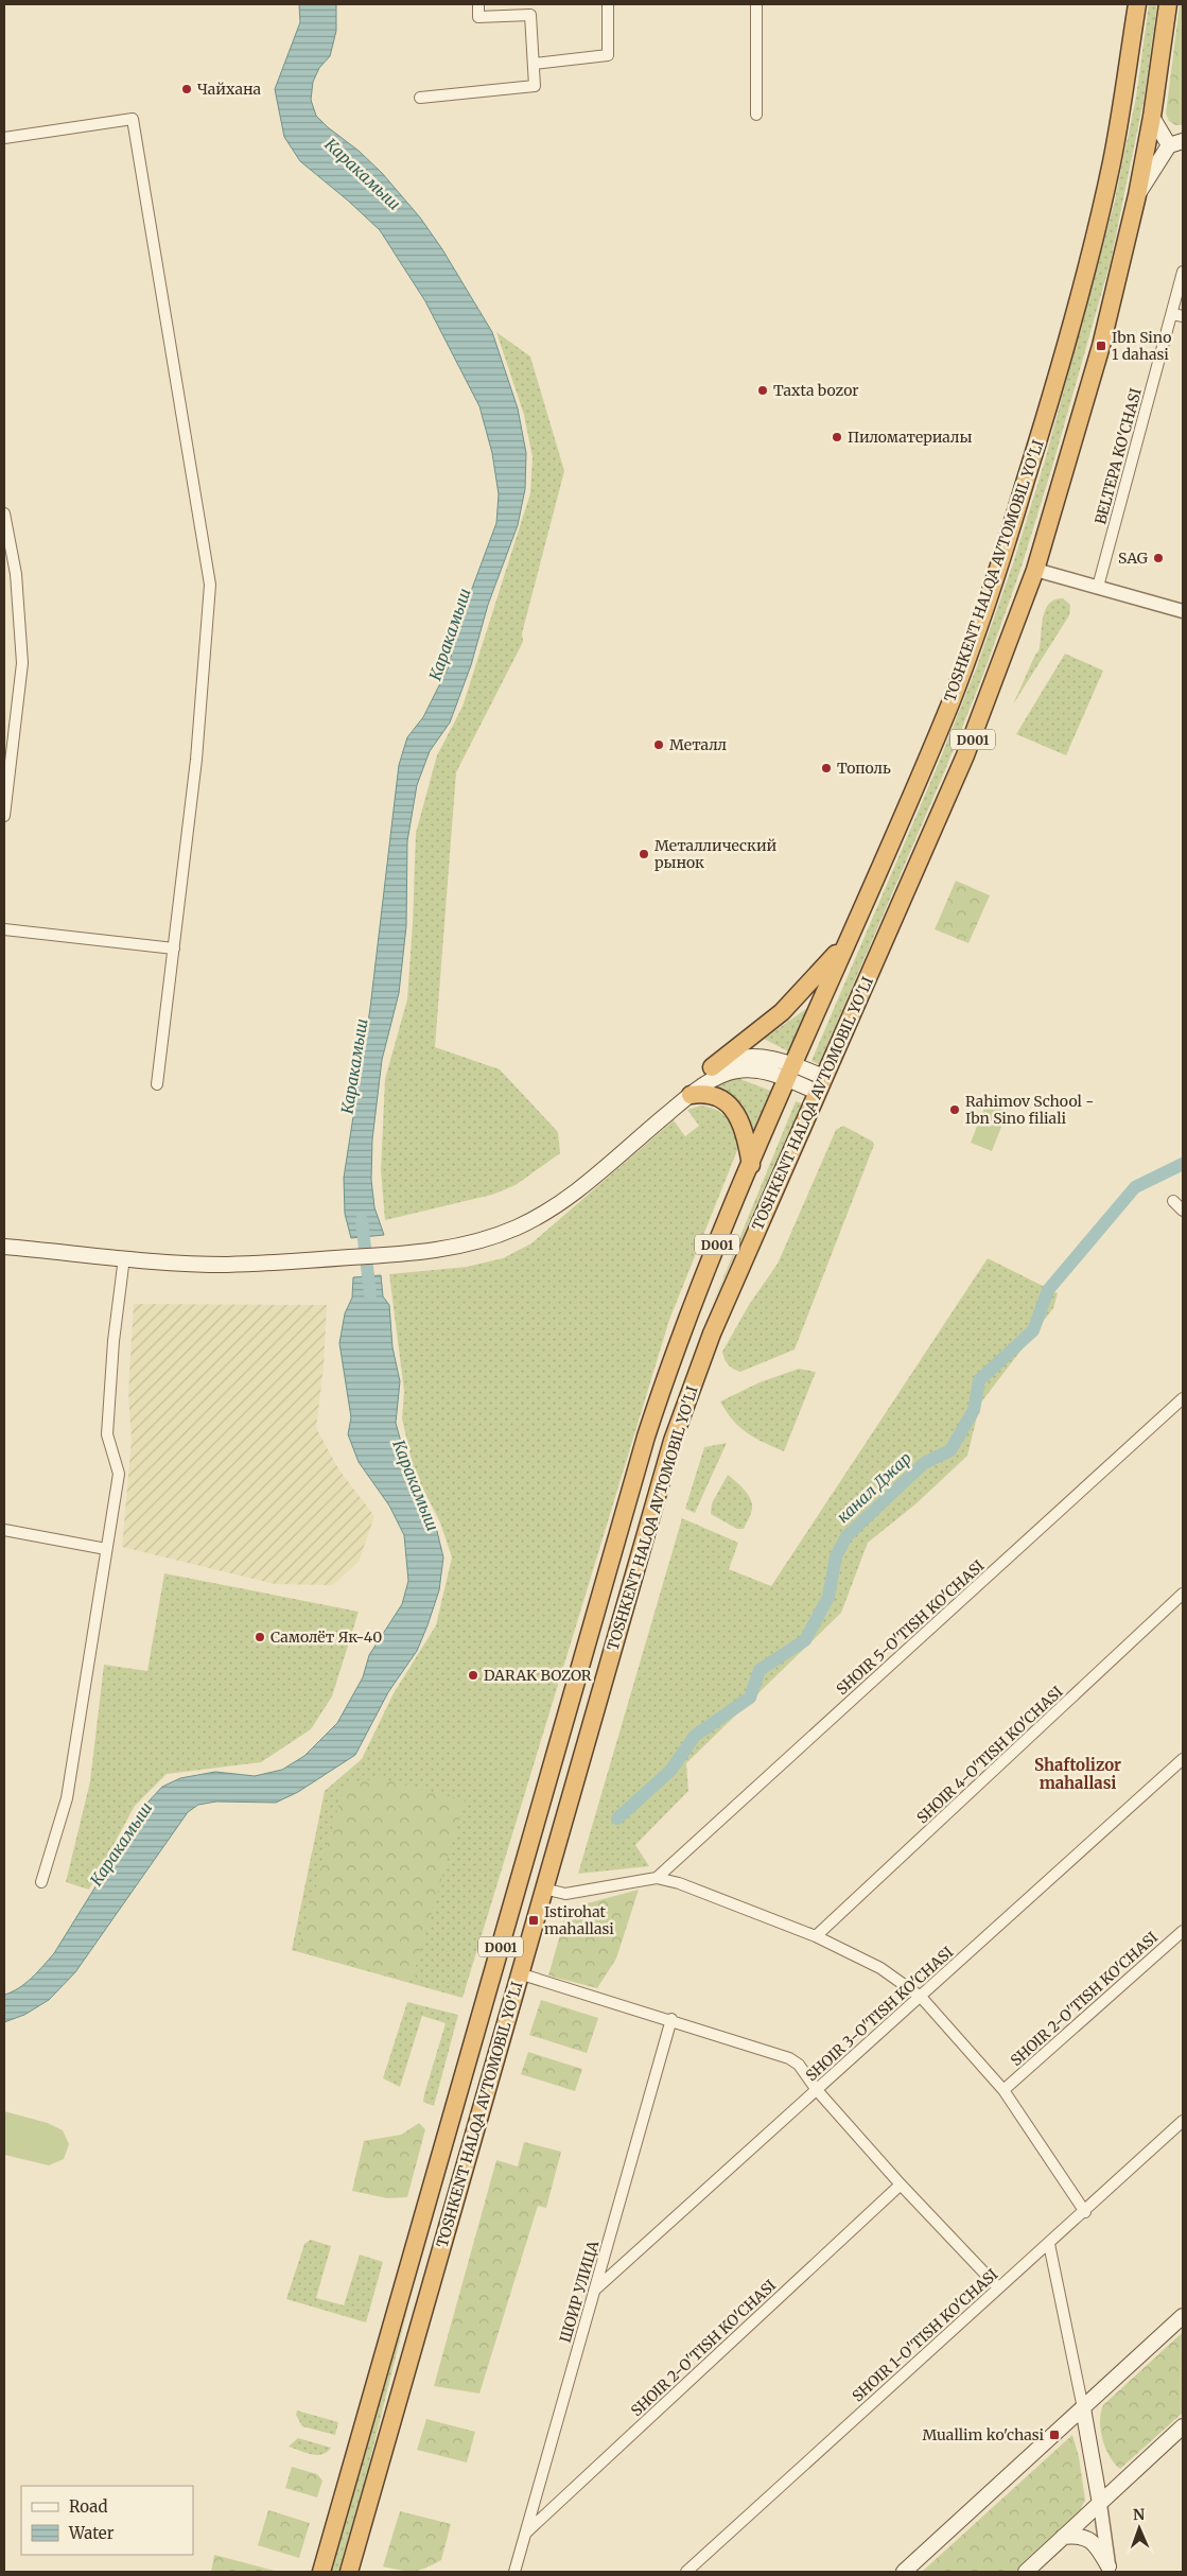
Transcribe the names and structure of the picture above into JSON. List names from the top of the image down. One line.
{"streets":{"highway":["TOSHKENT HALQA AVTOMOBIL YO'LI","D001"],"street":["BELTEPA KO'CHASI","SHOIR 5-O'TISH KO'CHASI","SHOIR 4-O'TISH KO'CHASI","SHOIR 2-O'TISH KO'CHASI","SHOIR 3-O'TISH KO'CHASI","ШОИР УЛИЦА","SHOIR 1-O'TISH KO'CHASI"]},"crossings":[["SHOIR 2-O'TISH KO'CHASI","ШОИР УЛИЦА"],["SHOIR 3-O'TISH KO'CHASI","ШОИР УЛИЦА"]],"districts":["Shaftolizor mahallasi"],"water":["Каракамыш","канал Джар"],"places":{"other":["Чайхана","Taxta bozor","Пиломатериалы","SAG","Металл","Тополь","Металлический рынок","Rahimov School - Ibn Sino filiali","Самолёт Як-40","DARAK BOZOR"],"transit":["Ibn Sino 1 dahasi","Istirohat mahallasi","Muallim ko'chasi"]},"legend":["Road","Water"],"north":"top"}
